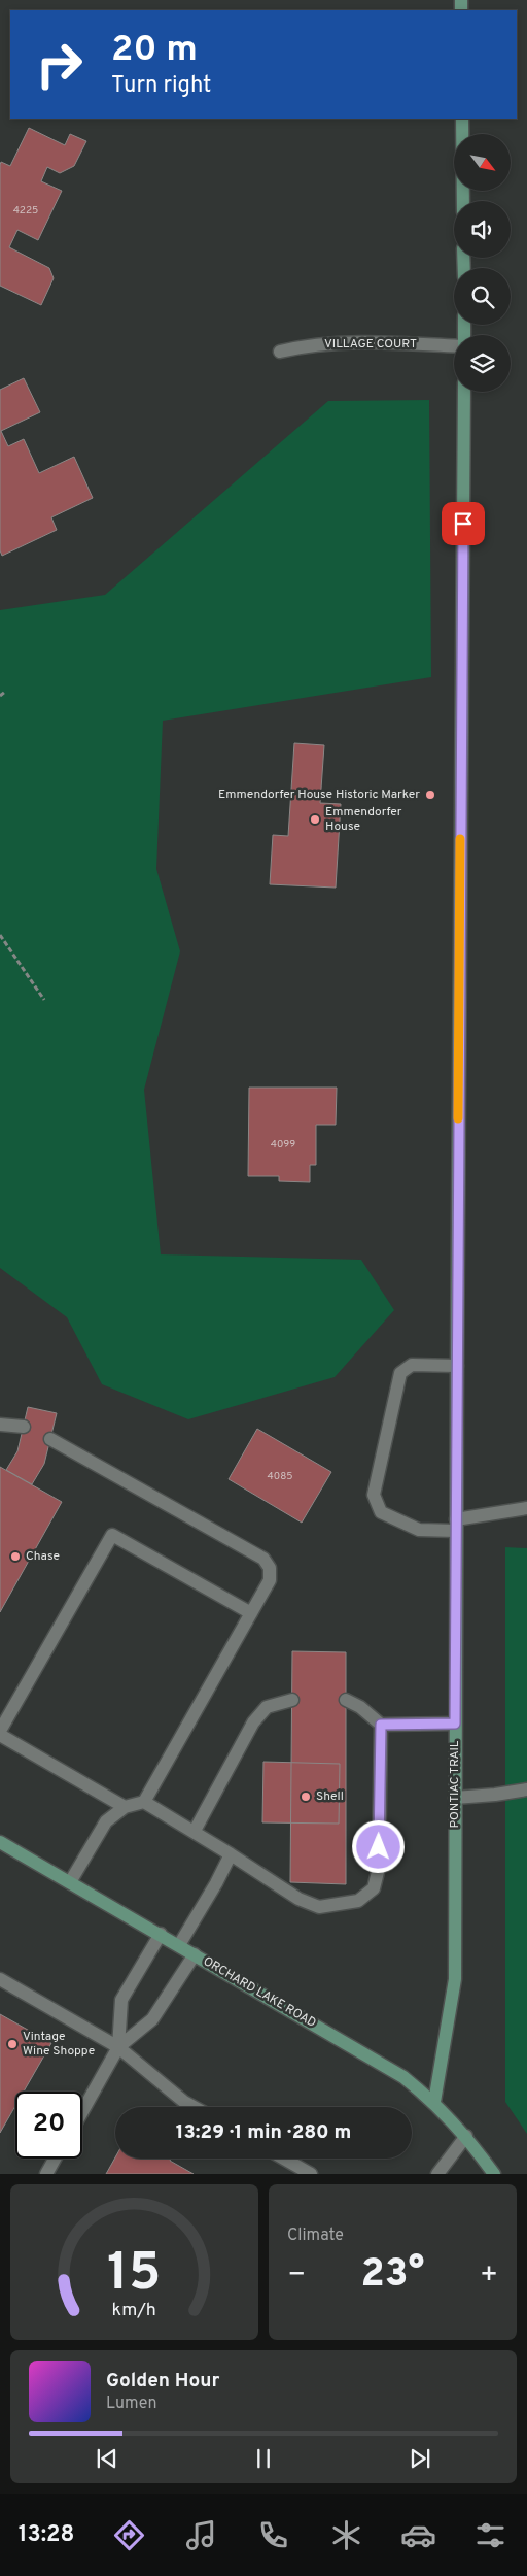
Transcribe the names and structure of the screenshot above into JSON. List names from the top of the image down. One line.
{"streets":{"main road":["PONTIAC TRAIL","ORCHARD LAKE ROAD"],"street":["VILLAGE COURT"]},"crossings":[["PONTIAC TRAIL","ORCHARD LAKE ROAD"]],"places":["Emmendorfer House Historic Marker","Emmendorfer House","Chase","Shell","Vintage Wine Shoppe"],"house_numbers":["4225","4099","4085"],"north":"bottom right","page":{"turn":["20 m","Turn right"],"limit":"20","trip":"13:29 · 1 min · 280 m","tile":"Climate","heat":["−","23°","+"],"song":["Golden Hour","Lumen"],"tabs":"13:28","gauge":["15","km/h"]}}
